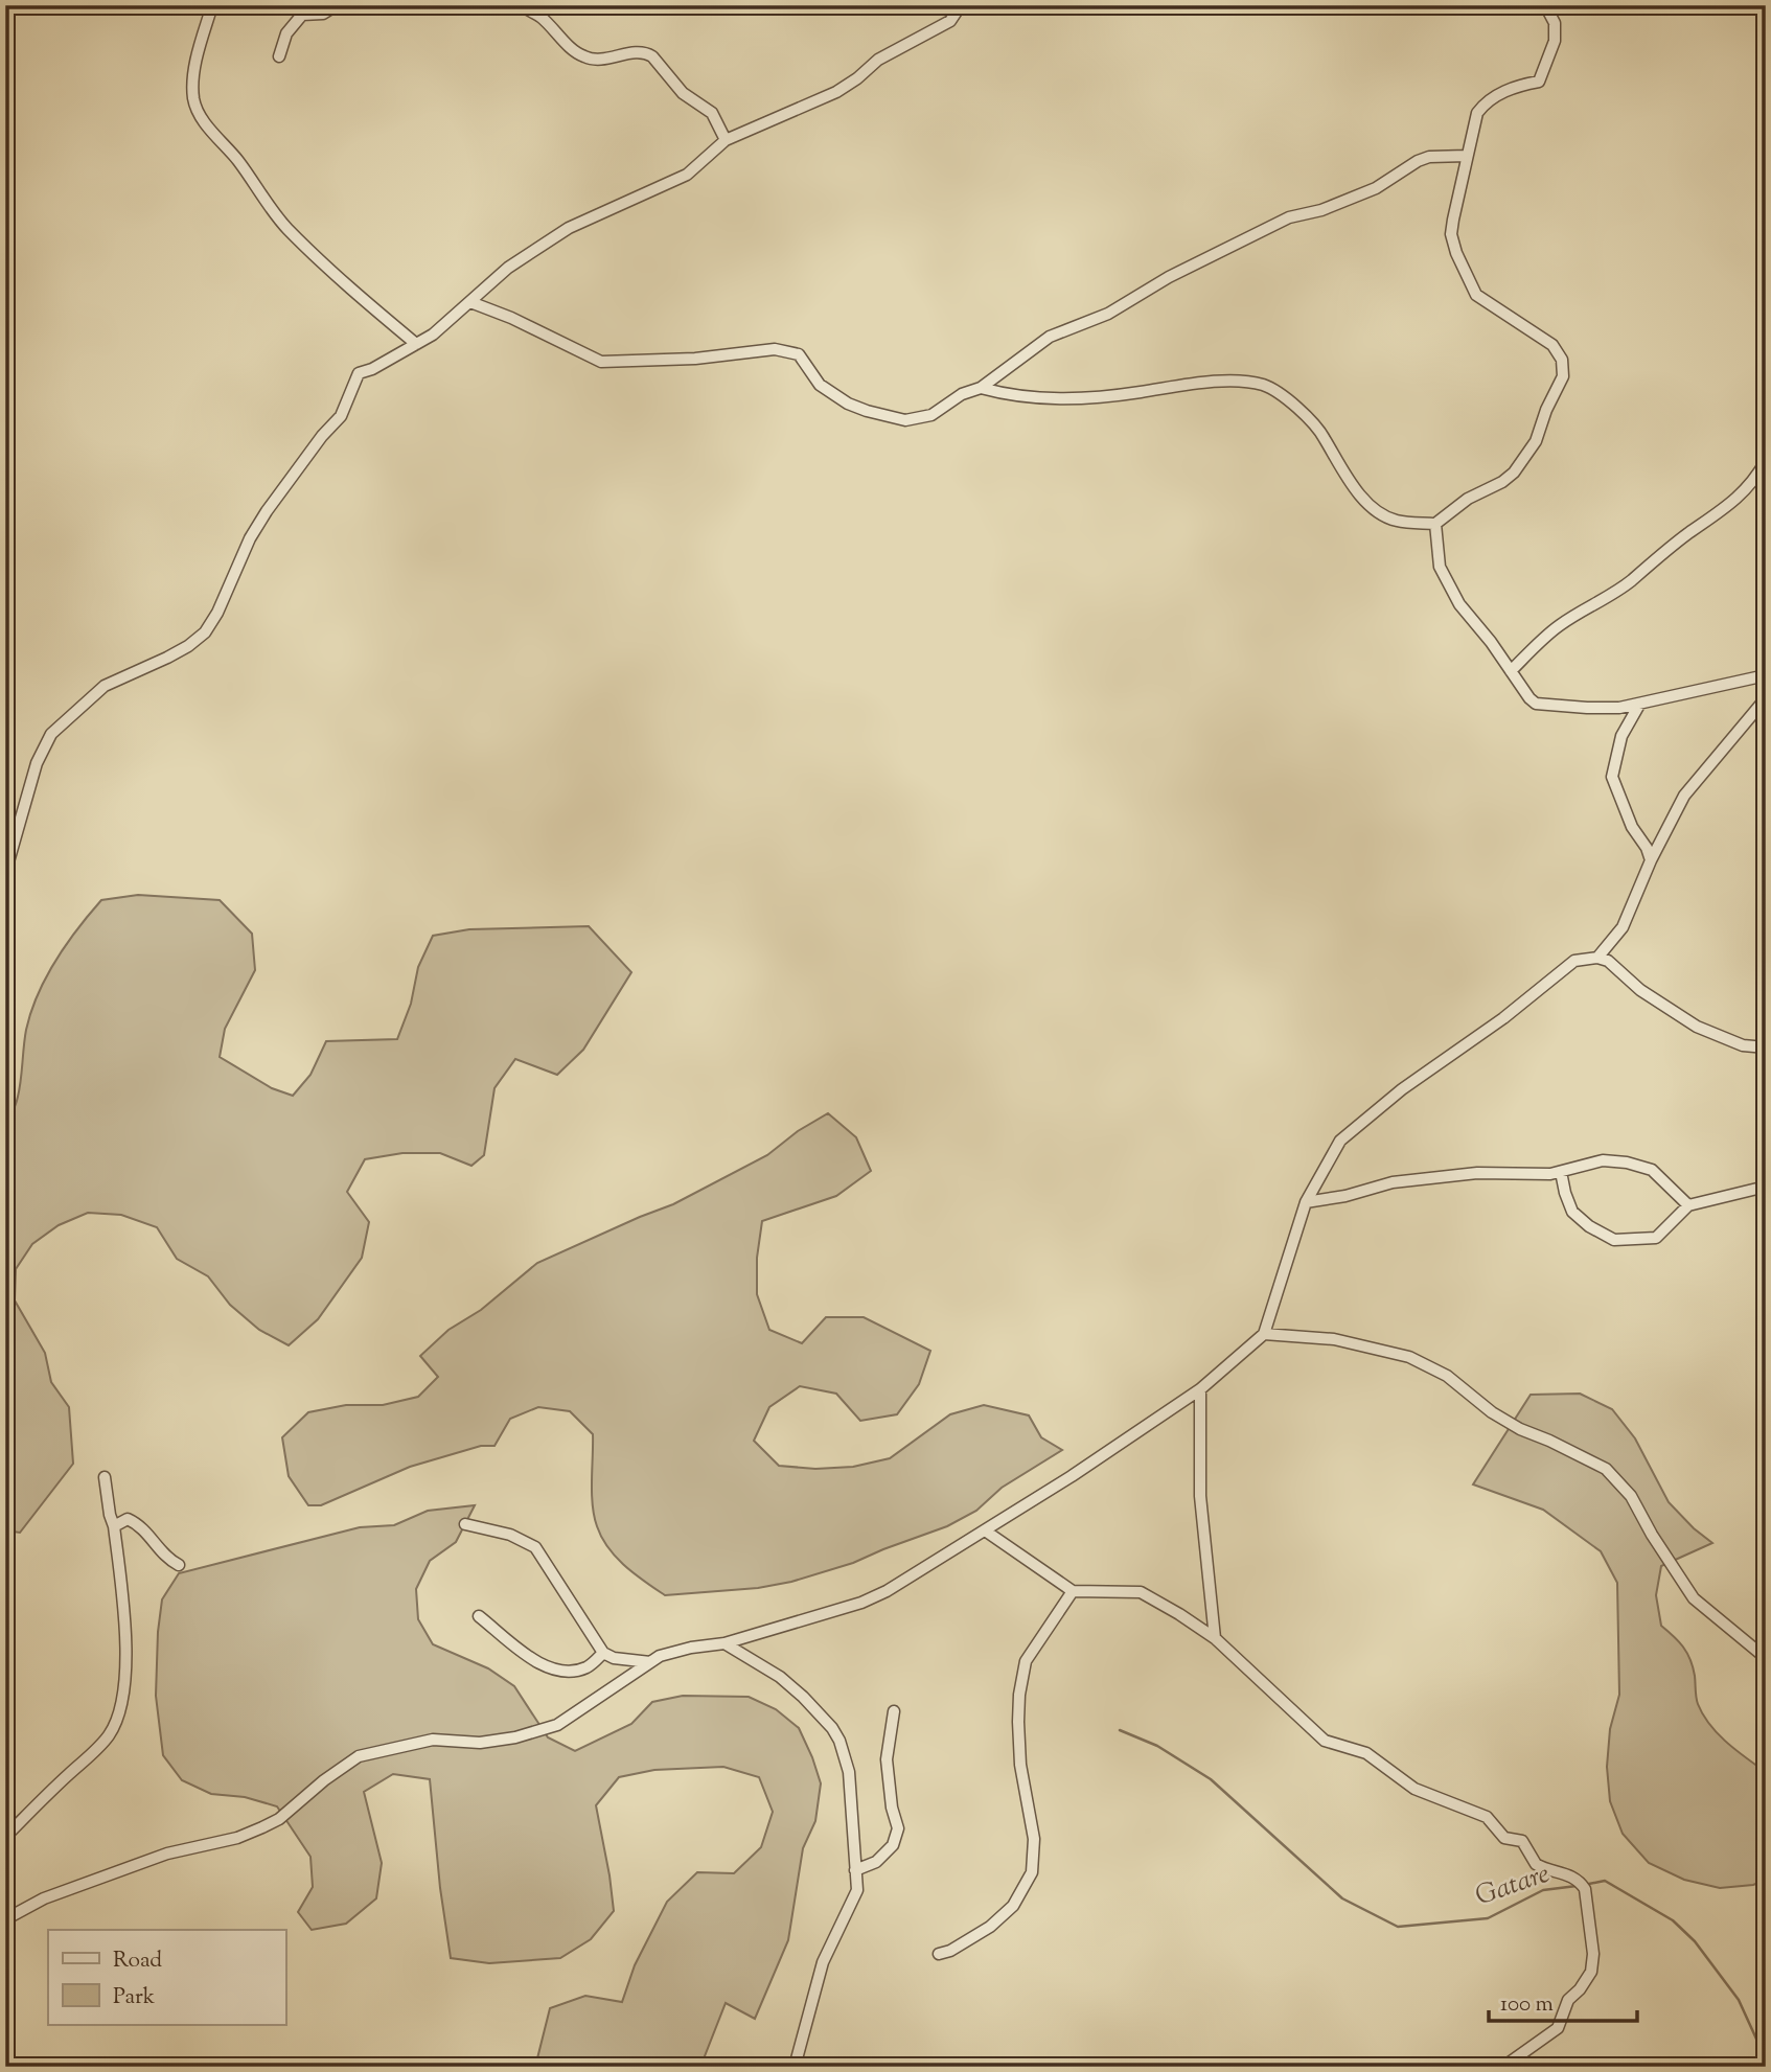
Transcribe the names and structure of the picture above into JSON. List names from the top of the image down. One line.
{"water":["Gatare"],"legend":["Road","Park"],"scale_bar":"100 m"}
